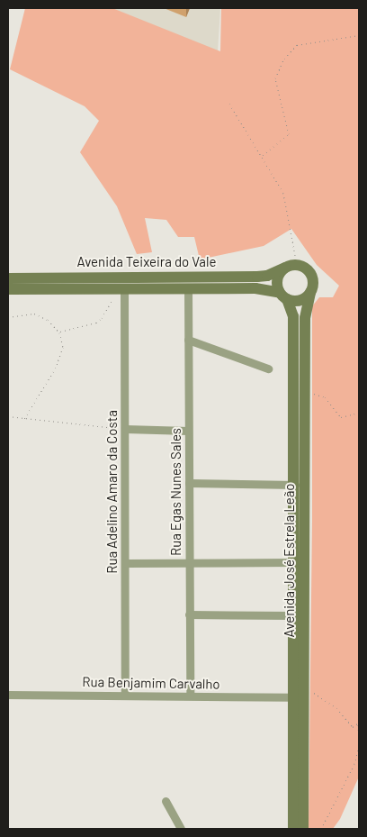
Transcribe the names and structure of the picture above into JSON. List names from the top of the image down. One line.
{"streets":{"street":["Avenida Teixeira do Vale","Rua Adelino Amaro da Costa","Rua Egas Nunes Sales","Avenida José Estrela Leão","Rua Benjamim Carvalho"]},"crossings":[["Avenida Teixeira do Vale","Rua Adelino Amaro da Costa"],["Avenida Teixeira do Vale","Rua Egas Nunes Sales"],["Avenida Teixeira do Vale","Avenida José Estrela Leão"],["Rua Adelino Amaro da Costa","Rua Benjamim Carvalho"],["Rua Egas Nunes Sales","Rua Benjamim Carvalho"],["Avenida José Estrela Leão","Rua Benjamim Carvalho"]]}
